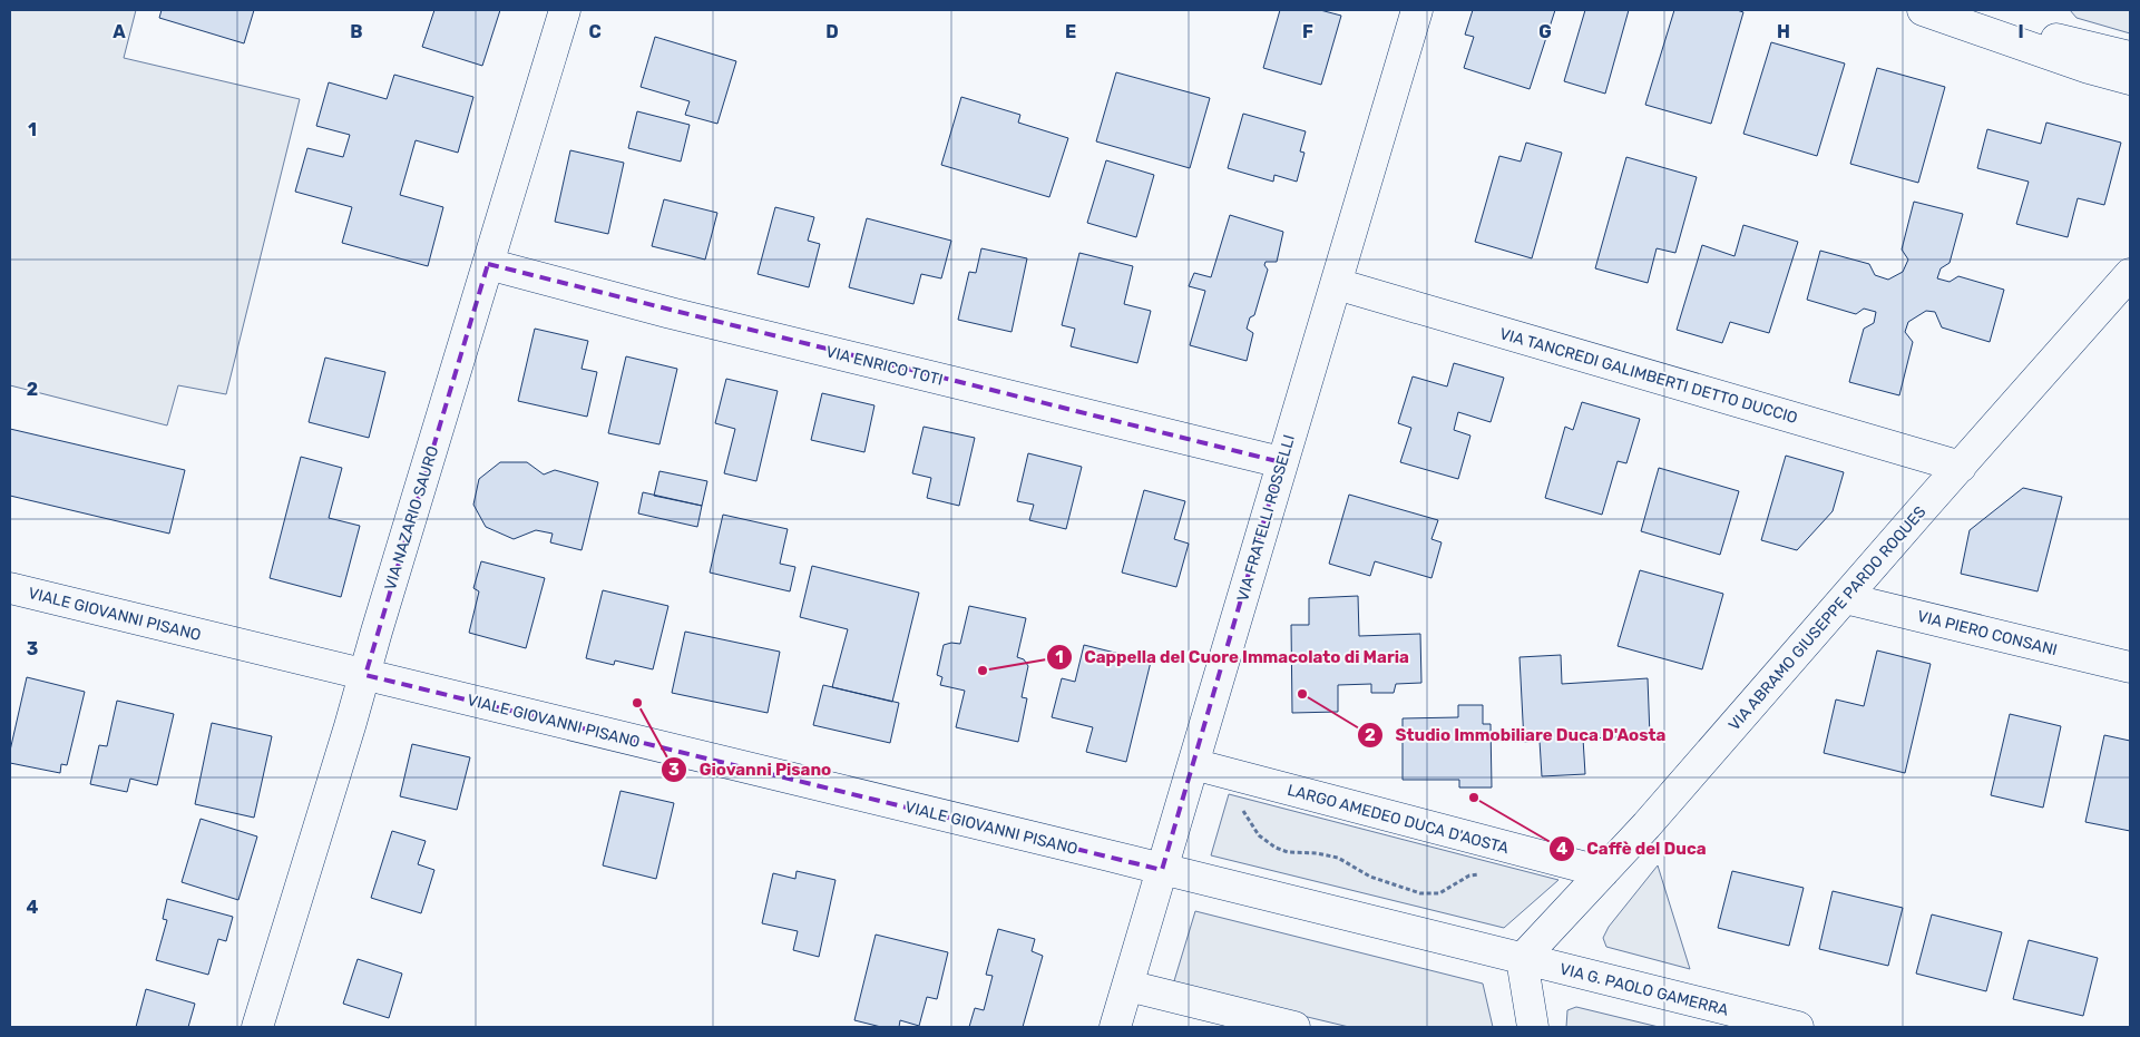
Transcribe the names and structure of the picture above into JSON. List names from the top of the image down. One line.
{"streets":{"street":["VIA ENRICO TOTI","VIA TANCREDI GALIMBERTI DETTO DUCCIO","VIA NAZARIO SAURO","VIA FRATELLI ROSSELLI","VIALE GIOVANNI PISANO","VIA ABRAMO GIUSEPPE PARDO ROQUES","VIA PIERO CONSANI","LARGO AMEDEO DUCA D'AOSTA","VIA G. PAOLO GAMERRA"]},"crossings":[["VIA ENRICO TOTI","VIA NAZARIO SAURO"],["VIA ENRICO TOTI","VIA FRATELLI ROSSELLI"],["VIA TANCREDI GALIMBERTI DETTO DUCCIO","VIA FRATELLI ROSSELLI"],["VIA TANCREDI GALIMBERTI DETTO DUCCIO","VIA ABRAMO GIUSEPPE PARDO ROQUES"],["VIA NAZARIO SAURO","VIALE GIOVANNI PISANO"],["VIA FRATELLI ROSSELLI","VIALE GIOVANNI PISANO"],["VIA FRATELLI ROSSELLI","LARGO AMEDEO DUCA D'AOSTA"],["VIA ABRAMO GIUSEPPE PARDO ROQUES","VIA PIERO CONSANI"],["VIA ABRAMO GIUSEPPE PARDO ROQUES","LARGO AMEDEO DUCA D'AOSTA"],["VIA ABRAMO GIUSEPPE PARDO ROQUES","VIA G. PAOLO GAMERRA"]],"places":["Cappella del Cuore Immacolato di Maria","Studio Immobiliare Duca D'Aosta","Giovanni Pisano","Caffè del Duca"],"grid":{"columns":["A","B","C","D","E","F","G","H","I"],"rows":["1","2","3","4"]}}
